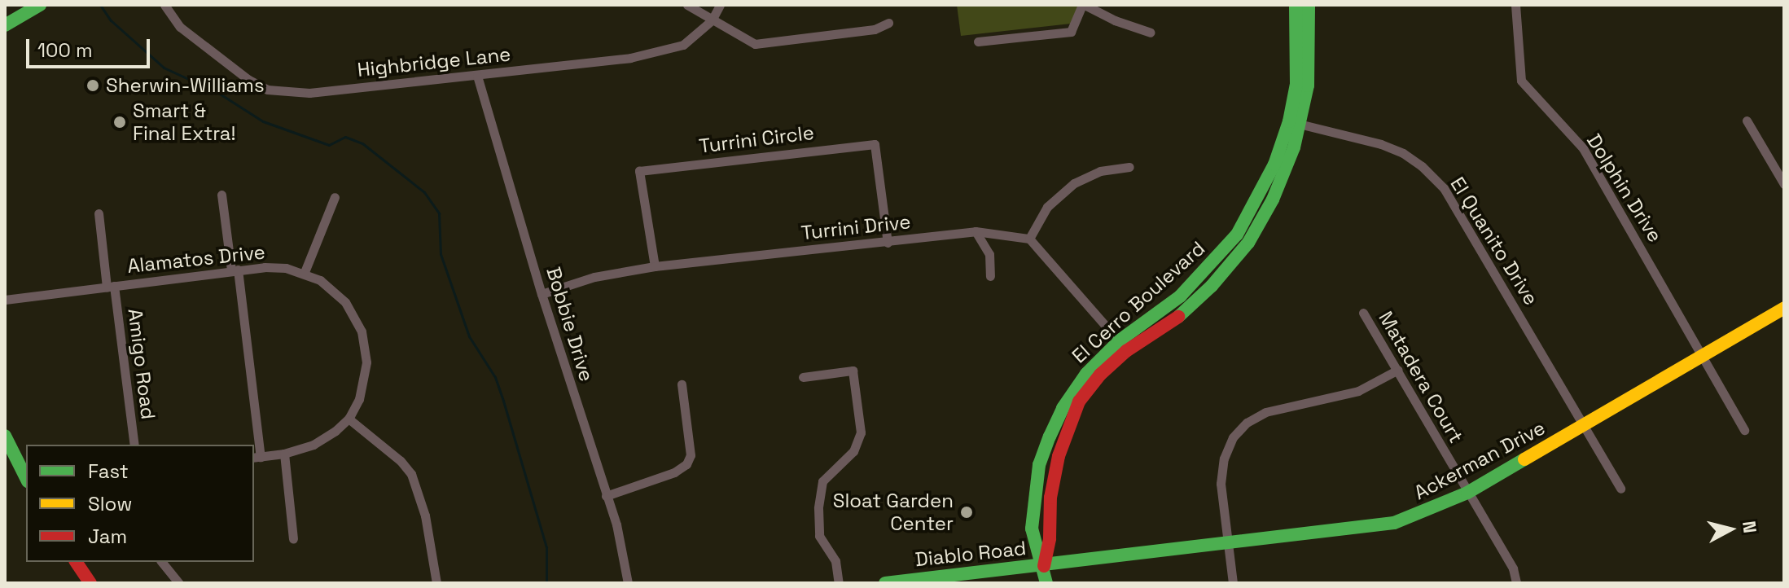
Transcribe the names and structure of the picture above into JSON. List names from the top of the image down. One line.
{"streets":{"main road":["El Cerro Boulevard","Ackerman Drive","Diablo Road"],"street":["Highbridge Lane","Turrini Circle","Dolphin Drive","Turrini Drive","El Quanito Drive","Alamatos Drive","Bobbie Drive","Amigo Road","Matadera Court"]},"crossings":[["Highbridge Lane","Bobbie Drive"],["Turrini Circle","Turrini Drive"],["Dolphin Drive","Ackerman Drive"],["Turrini Drive","Bobbie Drive"],["El Quanito Drive","El Cerro Boulevard"],["El Quanito Drive","Ackerman Drive"],["Alamatos Drive","Amigo Road"],["El Cerro Boulevard","Ackerman Drive"],["El Cerro Boulevard","Diablo Road"],["Matadera Court","Ackerman Drive"],["Ackerman Drive","Diablo Road"]],"places":["Sherwin-Williams","Smart & Final Extra!","Sloat Garden Center"],"legend":["Fast","Slow","Jam"],"scale_bar":"100 m","north":"right"}
